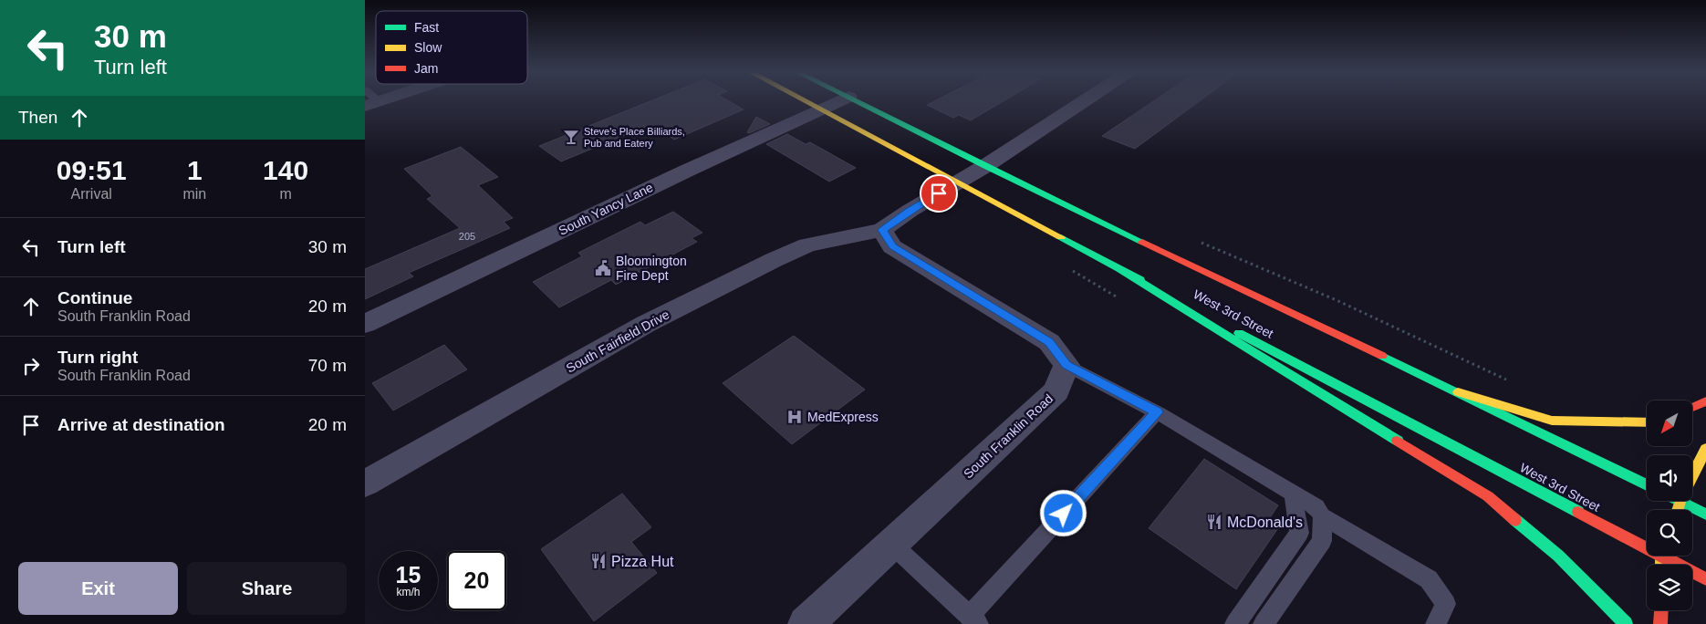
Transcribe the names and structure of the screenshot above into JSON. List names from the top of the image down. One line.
{"streets":{"main road":["West 3rd Street"],"street":["South Yancy Lane","South Fairfield Drive","South Franklin Road"]},"crossings":[["South Yancy Lane","West 3rd Street"]],"places":{"bar":["Steve's Place Billiards, Pub and Eatery"],"public building":["Bloomington Fire Dept"],"hospital":["MedExpress"],"restaurant":["McDonald's","Pizza Hut"]},"house_numbers":["205"],"legend":["Fast","Slow","Jam"],"north":"bottom left","page":{"turn":["30 m","Turn left"],"then":"Then","eta":["09:51","Arrival","1","min","140","m"],"list":[{"name":"Turn left","value":"30 m"},{"name":"Continue","note":"South Franklin Road","value":"20 m"},{"name":"Turn right","note":"South Franklin Road","value":"70 m"},{"name":"Arrive at destination","value":"20 m"}],"speed":"15 km/h","limit":"20","buttons":["Exit","Share"]}}
